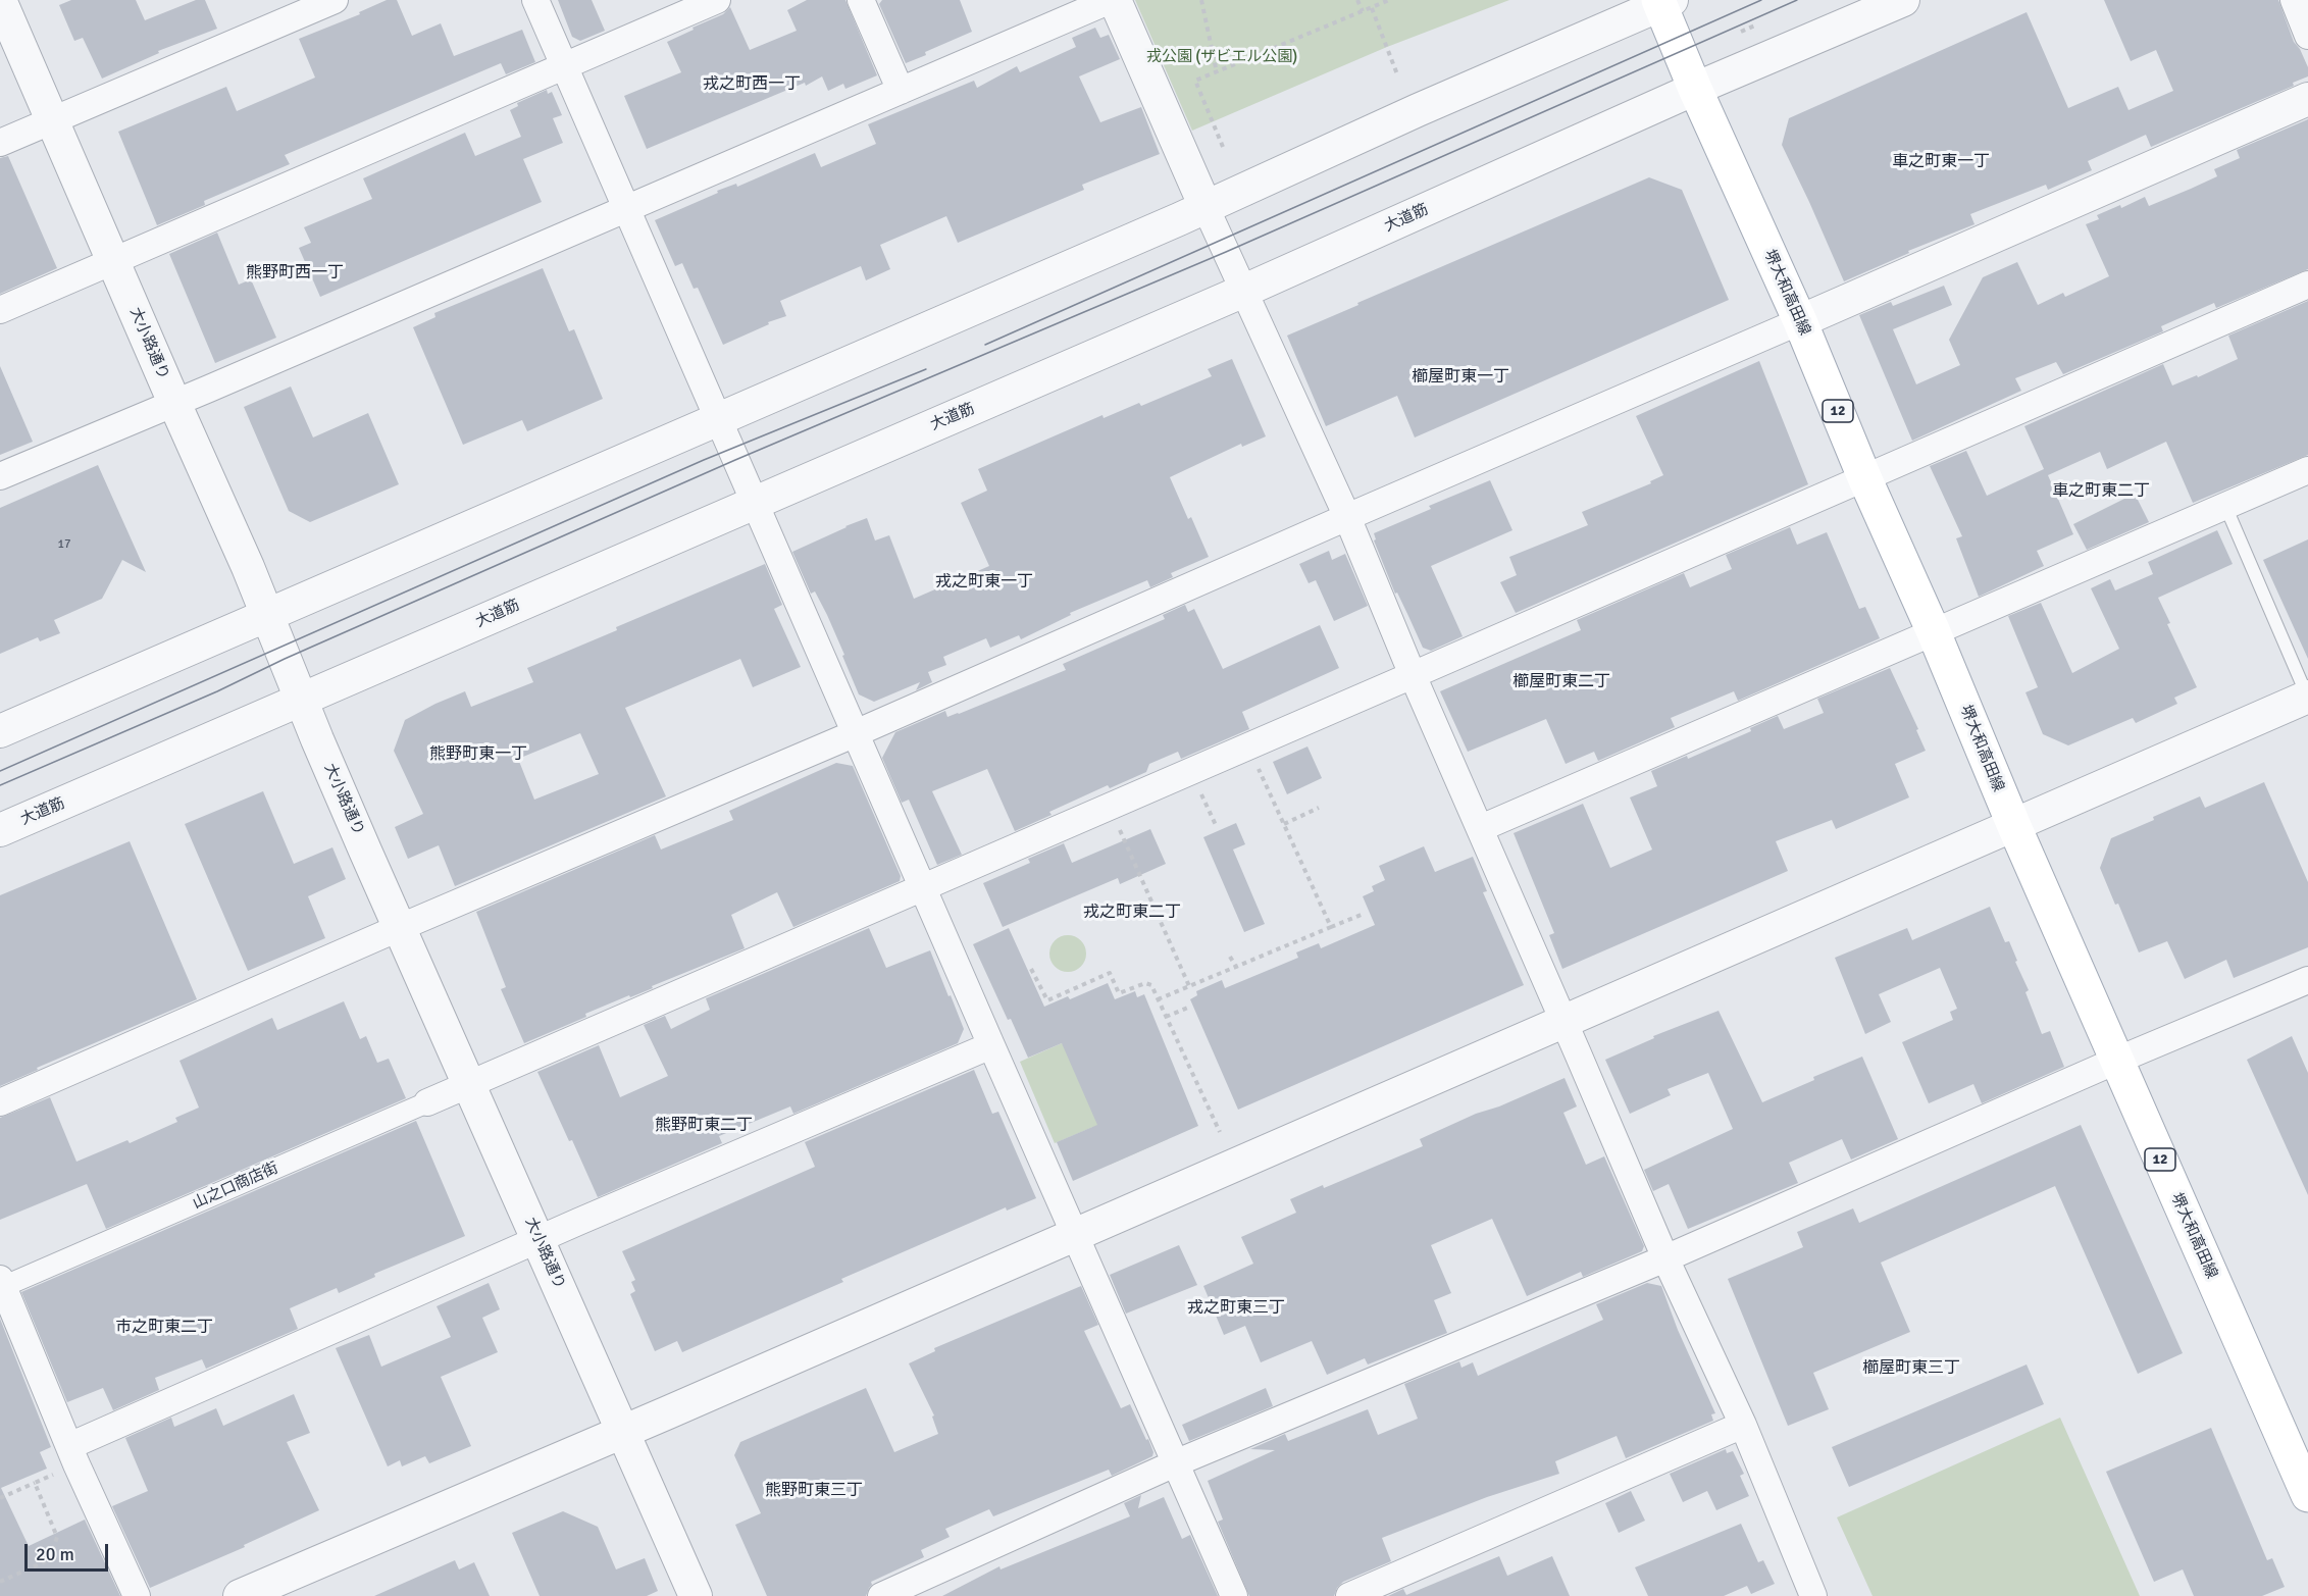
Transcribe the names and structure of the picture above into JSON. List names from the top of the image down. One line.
{"streets":{"main road":["堺大和高田線","12"],"street":["大道筋","大小路通り","山之口商店街"]},"crossings":[["大道筋","堺大和高田線"],["大道筋","大小路通り"],["堺大和高田線","山之口商店街"],["大小路通り","山之口商店街"]],"districts":["戎之町西一丁","車之町東一丁","熊野町西一丁","櫛屋町東一丁","車之町東二丁","戎之町東一丁","櫛屋町東二丁","熊野町東一丁","戎之町東二丁","熊野町東二丁","戎之町東三丁","市之町東二丁","櫛屋町東三丁","熊野町東三丁"],"parks":["戎公園 (ザビエル公園)"],"house_numbers":["17"],"scale_bar":"20 m"}
